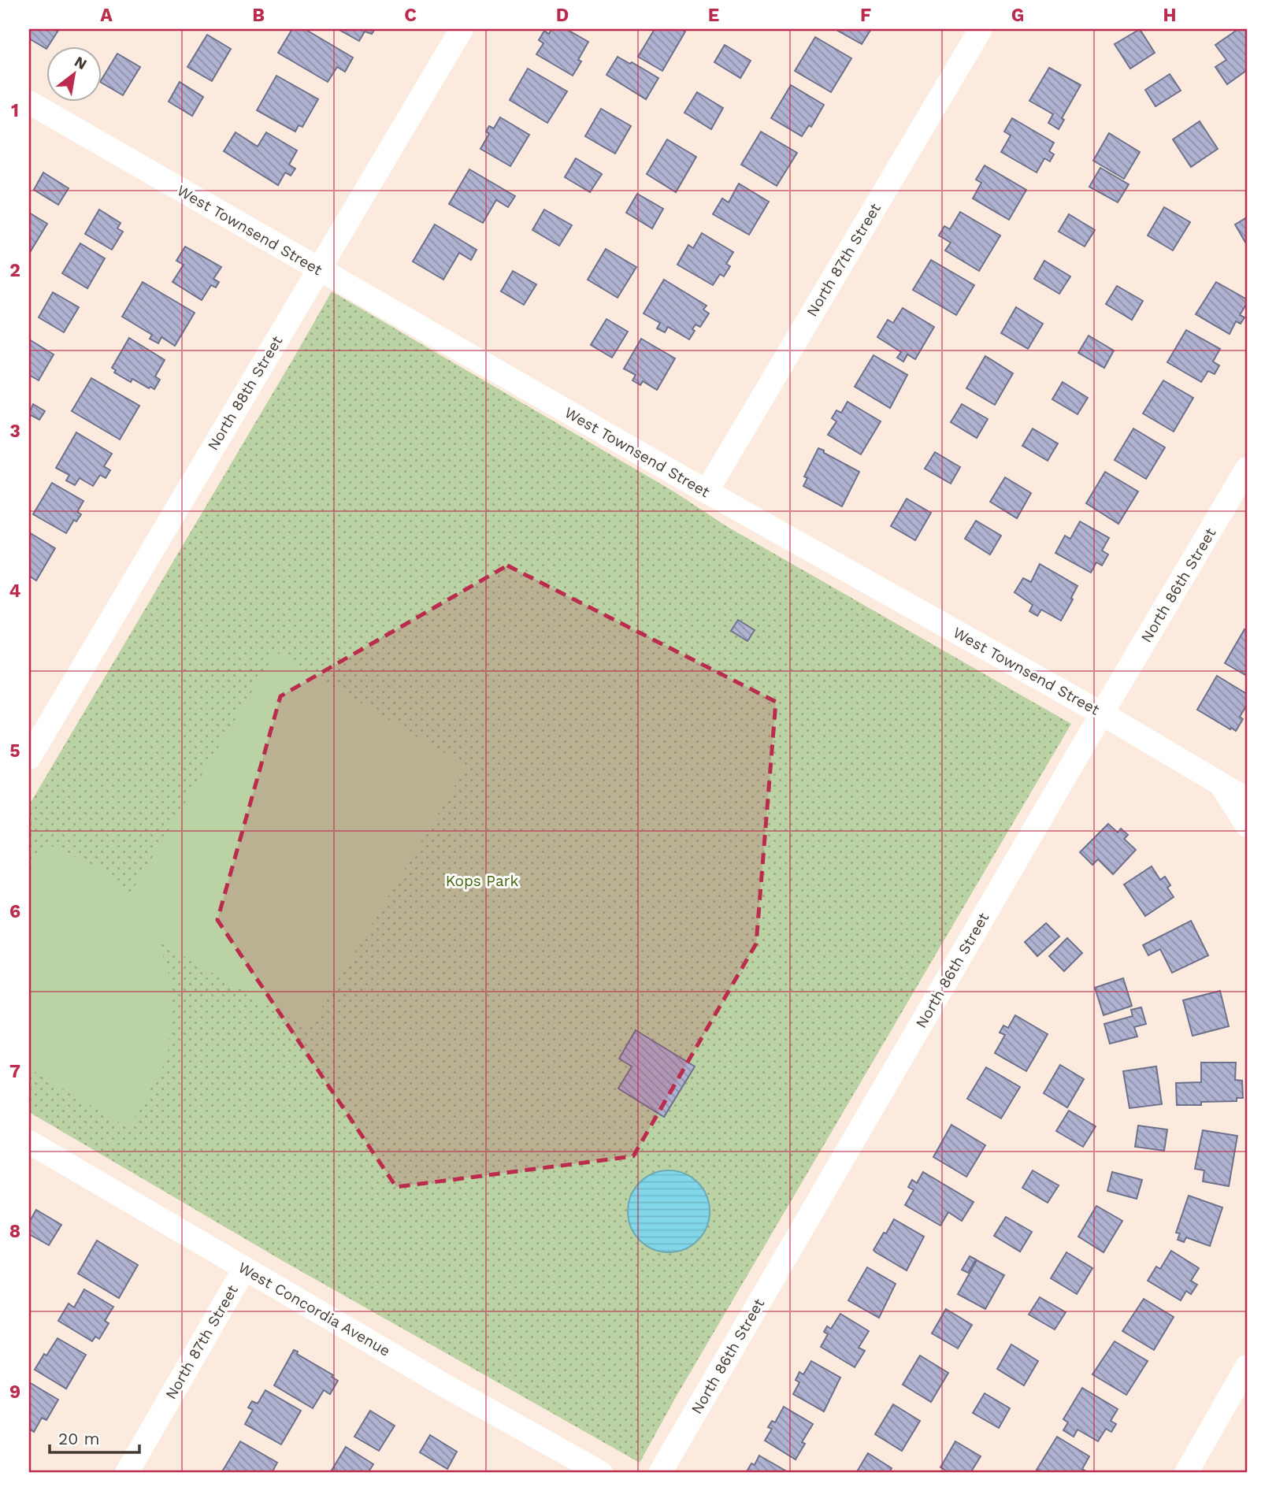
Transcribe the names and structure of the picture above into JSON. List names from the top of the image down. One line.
{"streets":{"street":["West Townsend Street","North 87th Street","North 88th Street","North 86th Street","West Concordia Avenue"]},"crossings":[["West Townsend Street","North 87th Street"],["West Townsend Street","North 88th Street"],["West Townsend Street","North 86th Street"],["North 87th Street","West Concordia Avenue"]],"parks":["Kops Park"],"scale_bar":"20 m","north":"top right","grid":{"columns":["A","B","C","D","E","F","G","H"],"rows":["1","2","3","4","5","6","7","8","9"]}}
